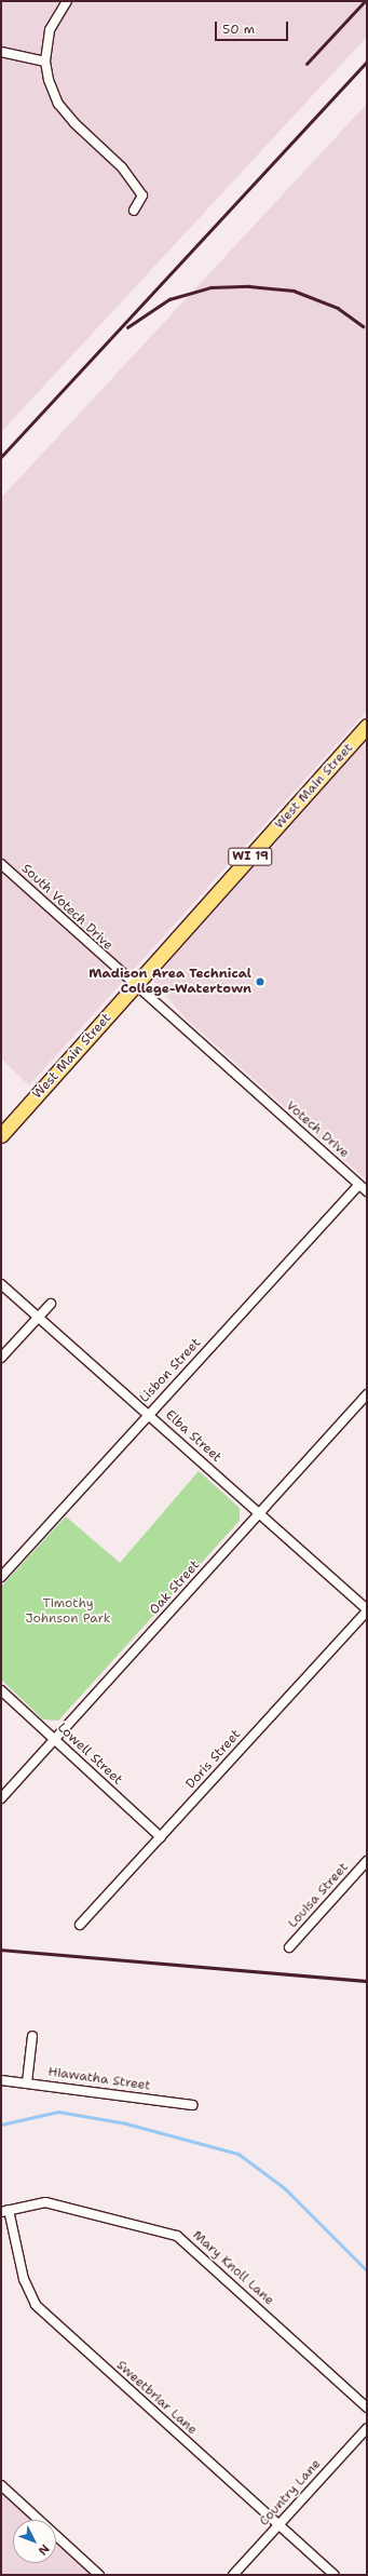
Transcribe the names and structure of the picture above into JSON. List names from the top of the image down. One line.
{"streets":{"main road":["West Main Street","WI 19"],"street":["South Votech Drive","Votech Drive","Lisbon Street","Elba Street","Oak Street","Lowell Street","Doris Street","Louisa Street","Hiawatha Street","Mary Knoll Lane","Sweetbriar Lane","Country Lane"]},"crossings":[["West Main Street","South Votech Drive"],["South Votech Drive","Votech Drive"],["Votech Drive","Lisbon Street"],["Lisbon Street","Elba Street"],["Elba Street","Oak Street"],["Elba Street","Doris Street"],["Oak Street","Lowell Street"],["Lowell Street","Doris Street"],["Mary Knoll Lane","Sweetbriar Lane"],["Sweetbriar Lane","Country Lane"]],"parks":["Timothy Johnson Park"],"places":["Madison Area Technical College-Watertown"],"scale_bar":"50 m","north":"bottom right"}
